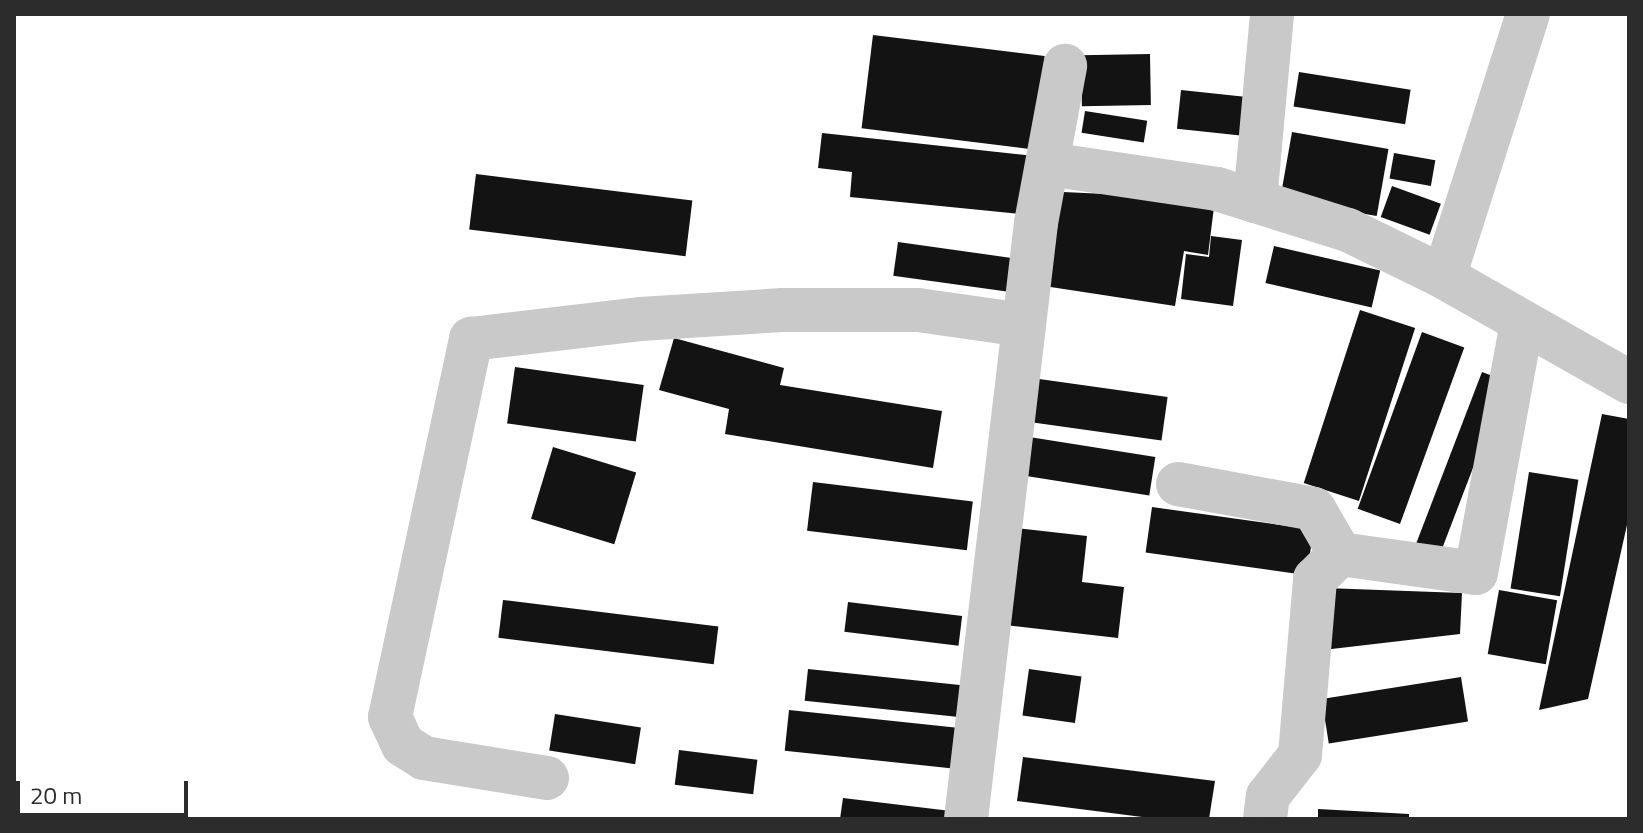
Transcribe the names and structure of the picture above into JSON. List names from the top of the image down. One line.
{"scale_bar":"20 m"}
